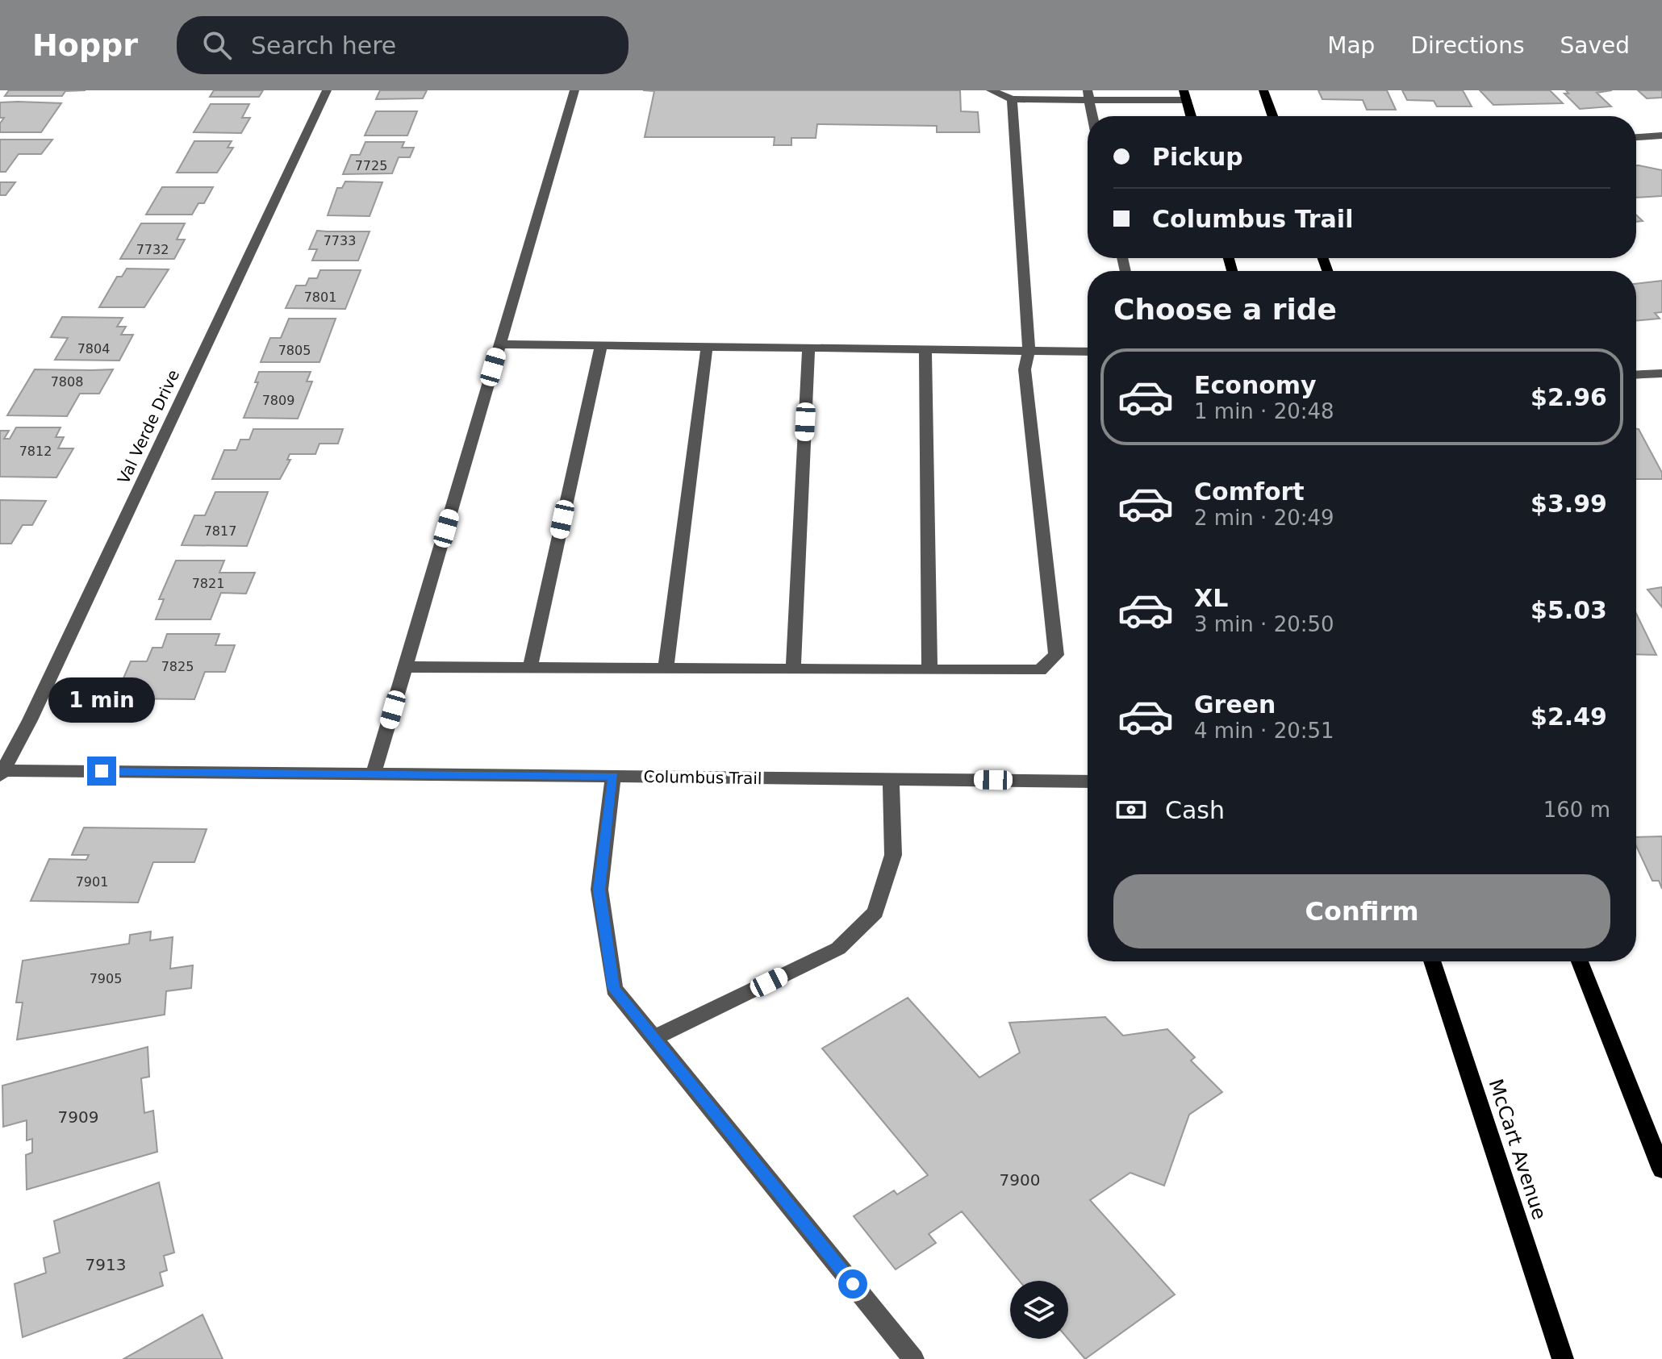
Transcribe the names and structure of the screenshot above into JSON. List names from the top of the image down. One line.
{"streets":{"main road":["McCart Avenue"],"street":["Val Verde Drive","Columbus Trail"]},"crossings":[["Val Verde Drive","Columbus Trail"]],"house_numbers":["7725","7733","7732","7801","7804","7805","7808","7809","7812","7817","7821","7825","7901","7905","7909","7900","7913"],"page":{"header":"Hoppr","search":"Search here","nav":["Map","Directions","Saved"],"banner":["Pickup","Columbus Trail"],"heading":"Choose a ride","list":[{"name":"Economy","note":"1 min · 20:48","value":"$2.96"},{"name":"Comfort","note":"2 min · 20:49","value":"$3.99"},{"name":"XL","note":"3 min · 20:50","value":"$5.03"},{"name":"Green","note":"4 min · 20:51","value":"$2.49"}],"bubble":"1 min","pay":["Cash","160 m"],"buttons":"Confirm"}}
